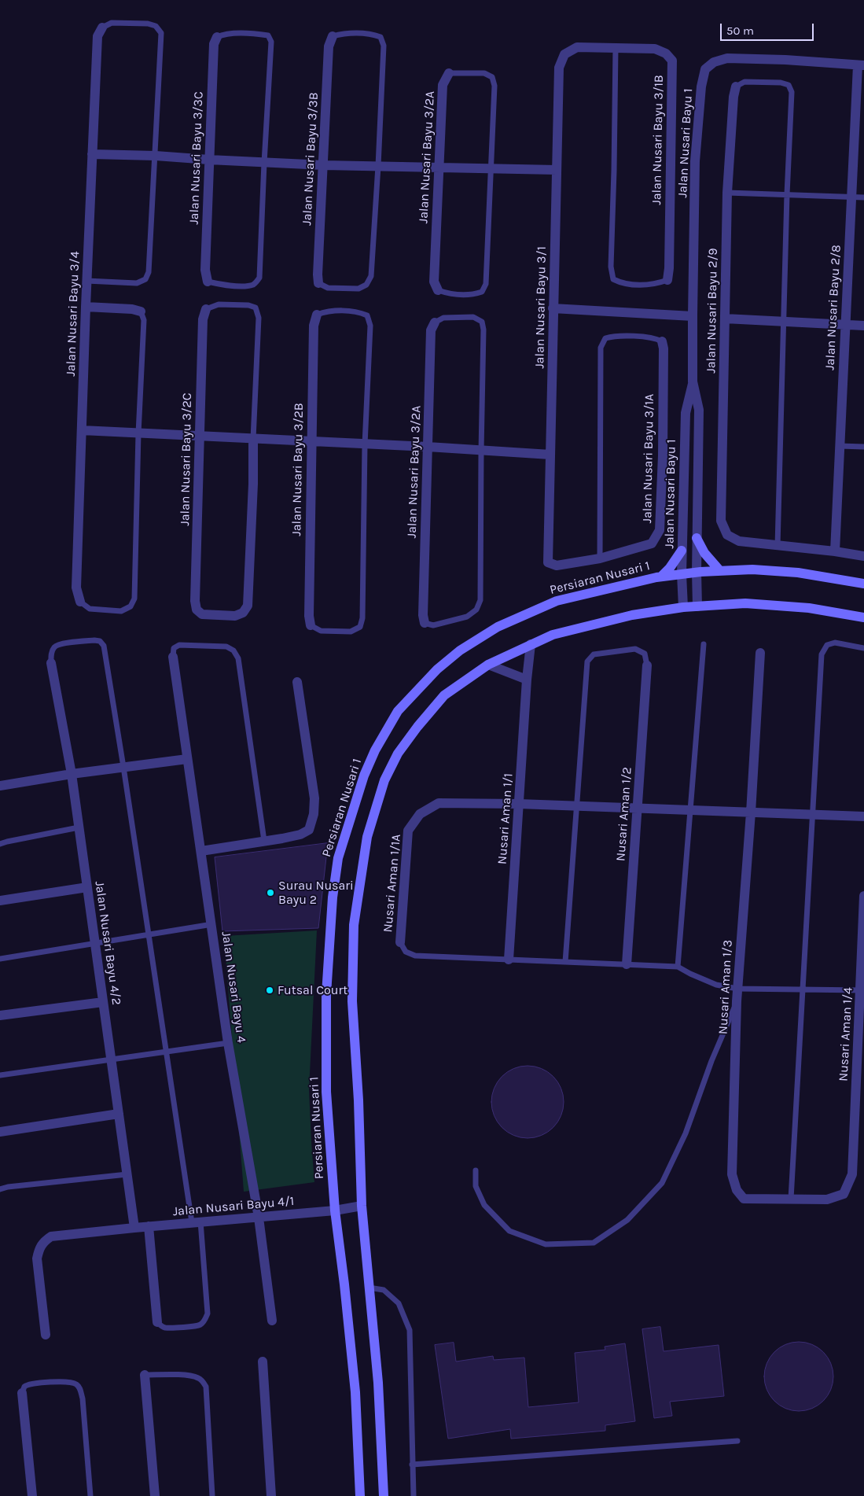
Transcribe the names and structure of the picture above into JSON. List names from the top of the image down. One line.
{"streets":{"main road":["Persiaran Nusari 1"],"street":["Jalan Nusari Bayu 3/1B","Jalan Nusari Bayu 1","Jalan Nusari Bayu 3/2A","Jalan Nusari Bayu 3/3C","Jalan Nusari Bayu 3/3B","Jalan Nusari Bayu 3/1","Jalan Nusari Bayu 2/8","Jalan Nusari Bayu 2/9","Jalan Nusari Bayu 3/4","Jalan Nusari Bayu 3/1A","Jalan Nusari Bayu 3/2C","Jalan Nusari Bayu 3/2B","Nusari Aman 1/2","Nusari Aman 1/1","Nusari Aman 1/1A","Jalan Nusari Bayu 4/2","Jalan Nusari Bayu 4","Nusari Aman 1/3","Nusari Aman 1/4","Jalan Nusari Bayu 4/1"]},"crossings":[["Jalan Nusari Bayu 3/1B","Jalan Nusari Bayu 3/1"],["Jalan Nusari Bayu 1","Jalan Nusari Bayu 2/8"],["Jalan Nusari Bayu 1","Persiaran Nusari 1"],["Jalan Nusari Bayu 3/1","Jalan Nusari Bayu 3/1A"],["Persiaran Nusari 1","Jalan Nusari Bayu 4/1"],["Nusari Aman 1/2","Nusari Aman 1/1A"],["Nusari Aman 1/1","Nusari Aman 1/1A"],["Nusari Aman 1/1A","Nusari Aman 1/3"],["Jalan Nusari Bayu 4/2","Jalan Nusari Bayu 4/1"],["Jalan Nusari Bayu 4","Jalan Nusari Bayu 4/1"],["Nusari Aman 1/3","Nusari Aman 1/4"]],"places":["Surau Nusari Bayu 2","Futsal Court"],"scale_bar":"50 m"}
